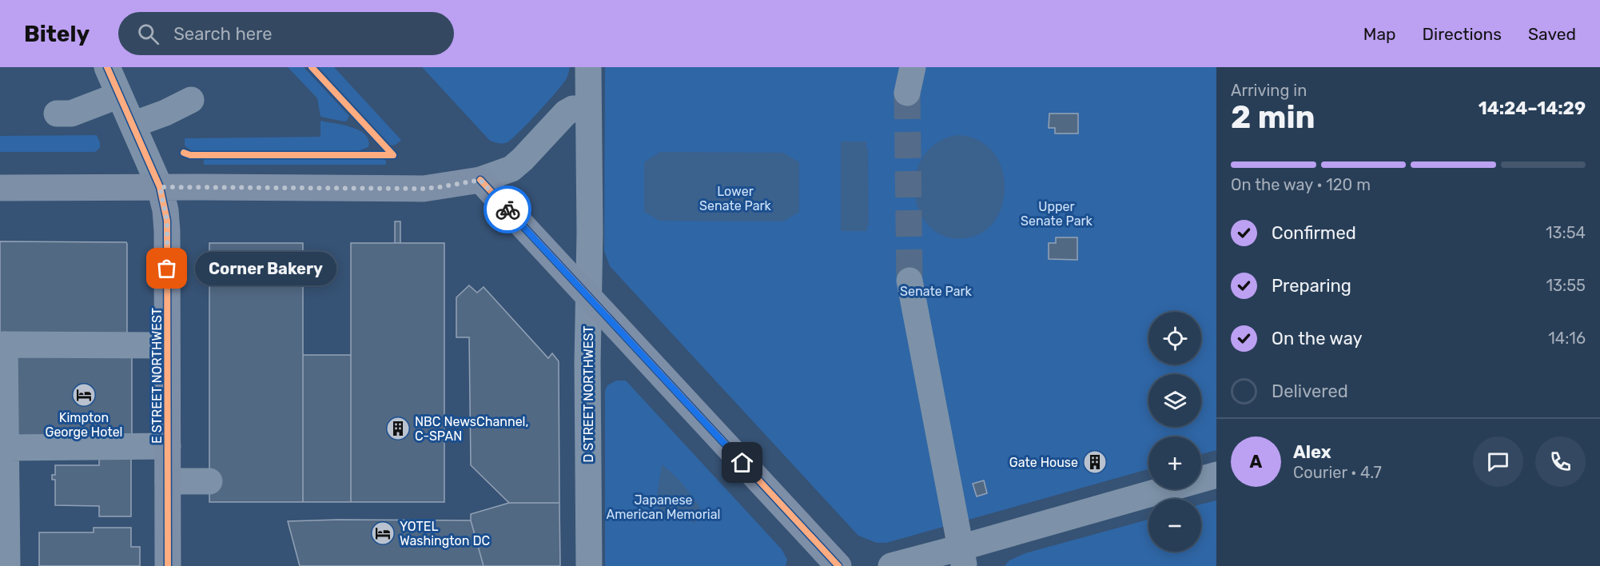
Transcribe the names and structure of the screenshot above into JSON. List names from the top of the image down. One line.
{"streets":{"main road":["E STREET NORTHWEST"],"street":["D STREET NORTHWEST"]},"parks":["Lower Senate Park","Upper Senate Park","Senate Park","Japanese American Memorial"],"places":{"other":["Corner Bakery"],"hotel":["Kimpton George Hotel","YOTEL Washington DC"],"building":["NBC NewsChannel, C-SPAN","Gate House"]},"page":{"header":"Bitely","search":"Search here","nav":["Map","Directions","Saved"],"heading":["2 min","Arriving in","14:24–14:29"],"panel":["Alex","Courier · 4.7"],"bar":"On the way · 120 m","list":[["Confirmed","13:54"],["Preparing","13:55"],["On the way","14:16"],"Delivered"],"bubble":"Corner Bakery","map_buttons":["+","−"],"round":"A"}}
